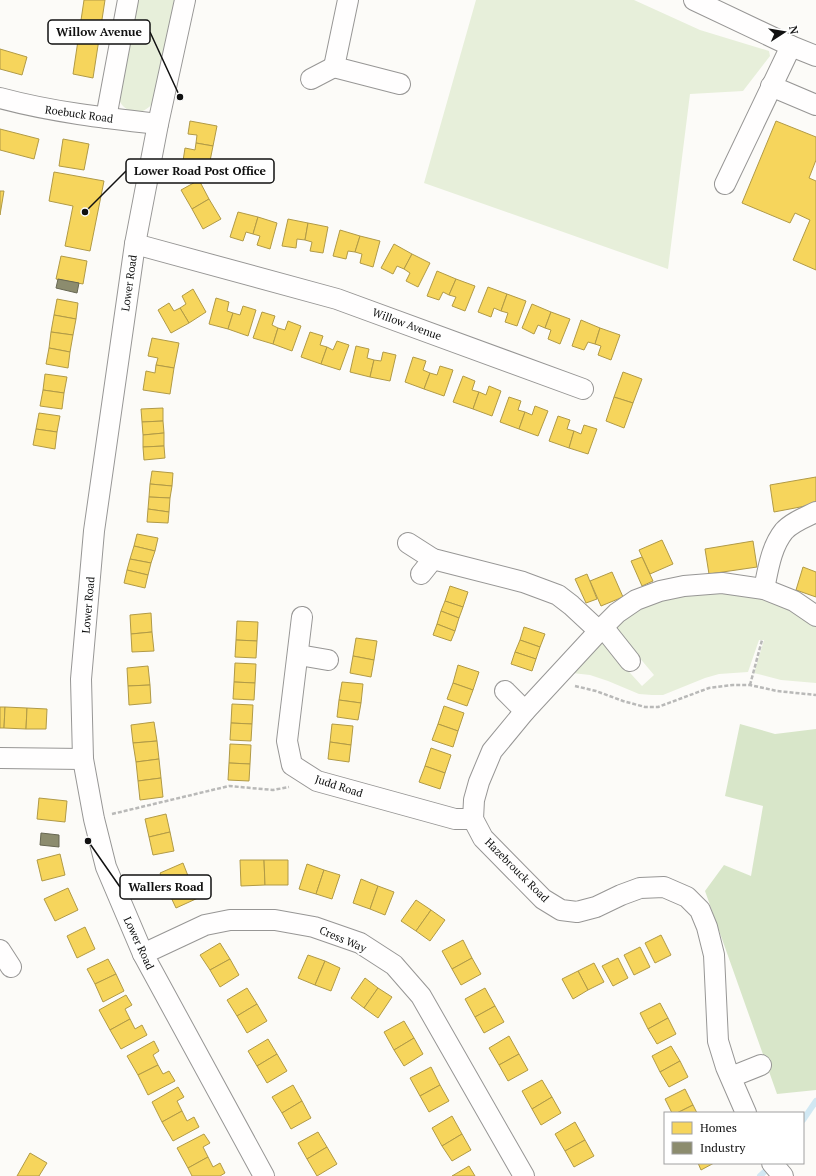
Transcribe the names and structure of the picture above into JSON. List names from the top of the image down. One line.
{"streets":{"street":["Roebuck Road","Lower Road","Willow Avenue","Judd Road","Hazebrouck Road","Cress Way"]},"crossings":[["Roebuck Road","Lower Road"],["Lower Road","Willow Avenue"],["Lower Road","Cress Way"],["Judd Road","Hazebrouck Road"]],"places":["Willow Avenue","Lower Road Post Office","Wallers Road"],"legend":["Homes","Industry"],"north":"right"}
